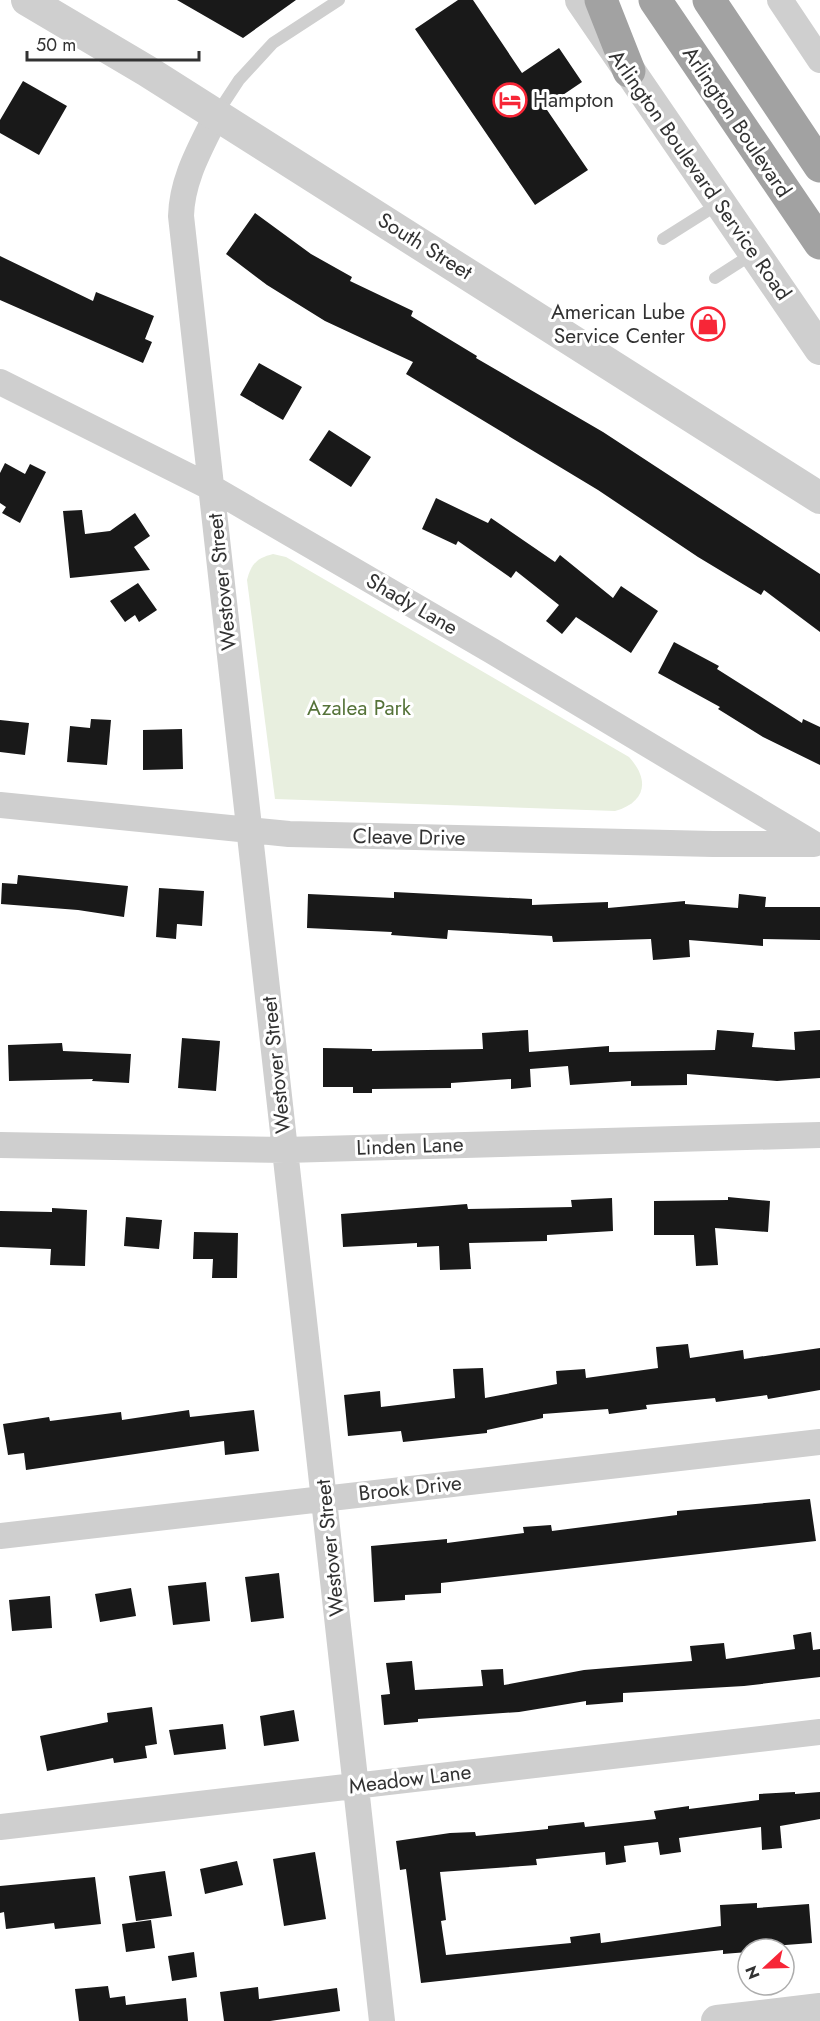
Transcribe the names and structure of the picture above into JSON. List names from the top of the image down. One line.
{"streets":{"highway":["Arlington Boulevard"],"street":["Arlington Boulevard Service Road","South Street","Westover Street","Shady Lane","Cleave Drive","Linden Lane","Brook Drive","Meadow Lane"]},"crossings":[["South Street","Westover Street"],["Westover Street","Shady Lane"],["Westover Street","Cleave Drive"],["Westover Street","Linden Lane"],["Westover Street","Brook Drive"],["Westover Street","Meadow Lane"],["Shady Lane","Cleave Drive"]],"parks":["Azalea Park"],"places":{"hotel":["Hampton"],"shop":["American Lube Service Center"]},"scale_bar":"50 m","north":"left"}
